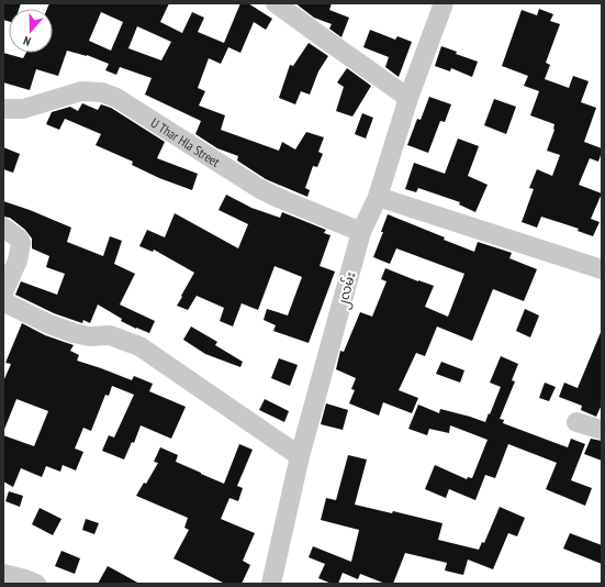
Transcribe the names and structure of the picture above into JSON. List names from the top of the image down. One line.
{"streets":{"street":["U Thar Hla Street","၂လမ်း"]},"crossings":[["U Thar Hla Street","၂လမ်း"]],"north":"bottom"}
